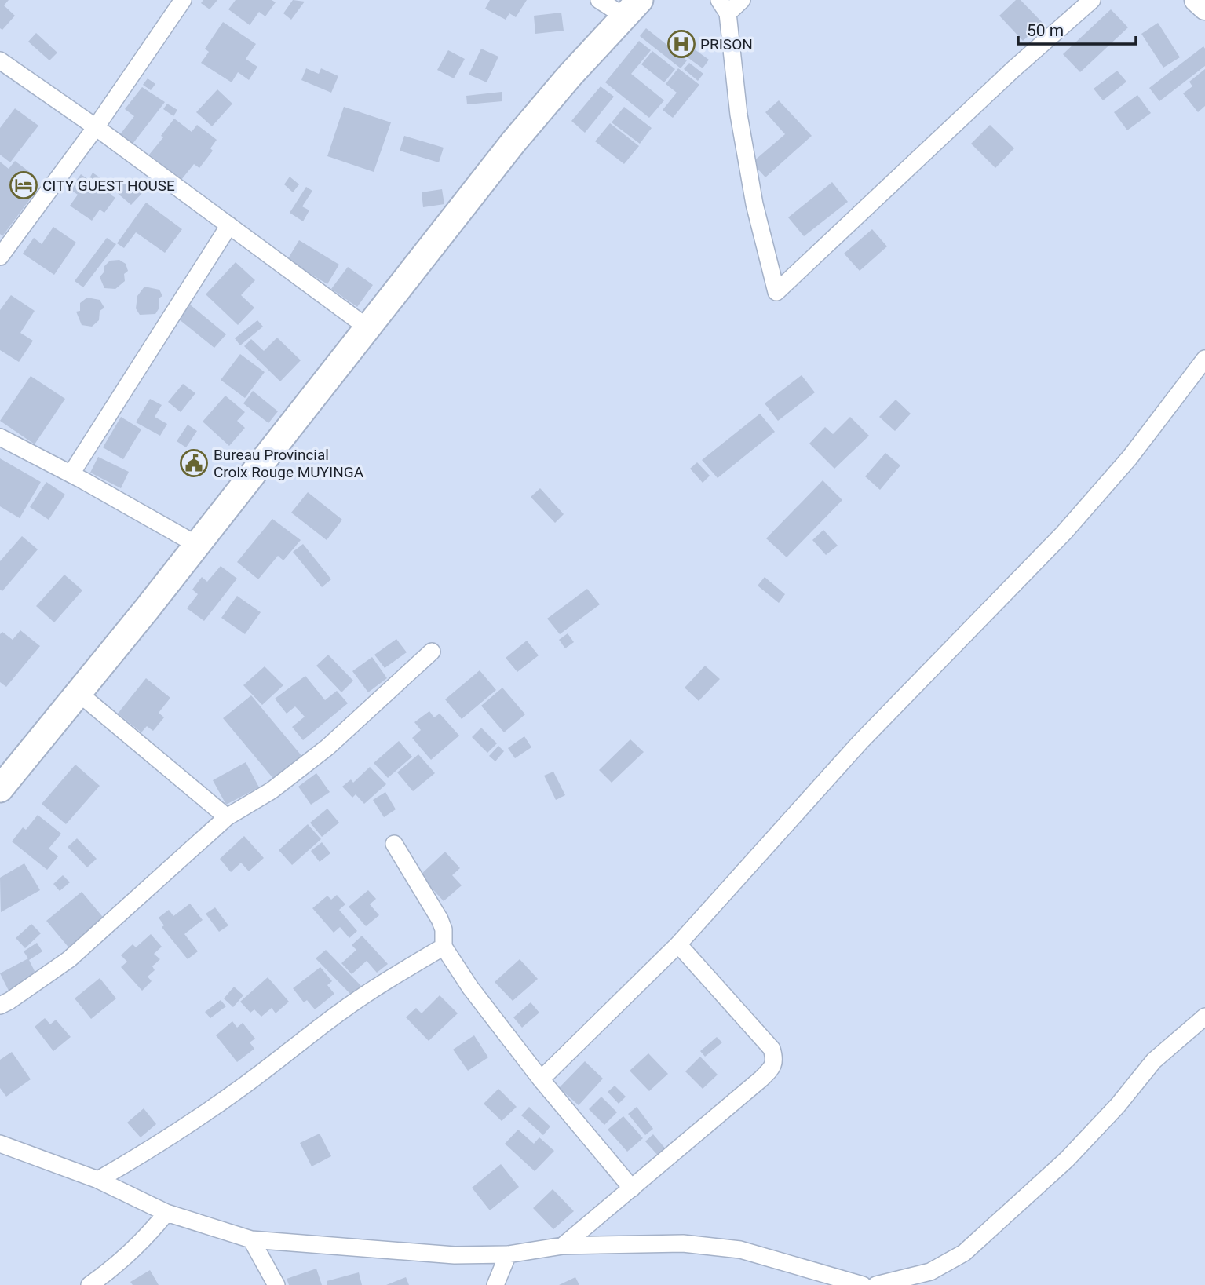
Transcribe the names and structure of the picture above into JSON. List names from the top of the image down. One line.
{"places":{"hospital":["PRISON"],"hotel":["CITY GUEST HOUSE"],"public building":["Bureau Provincial Croix Rouge MUYINGA"]},"scale_bar":"50 m"}
